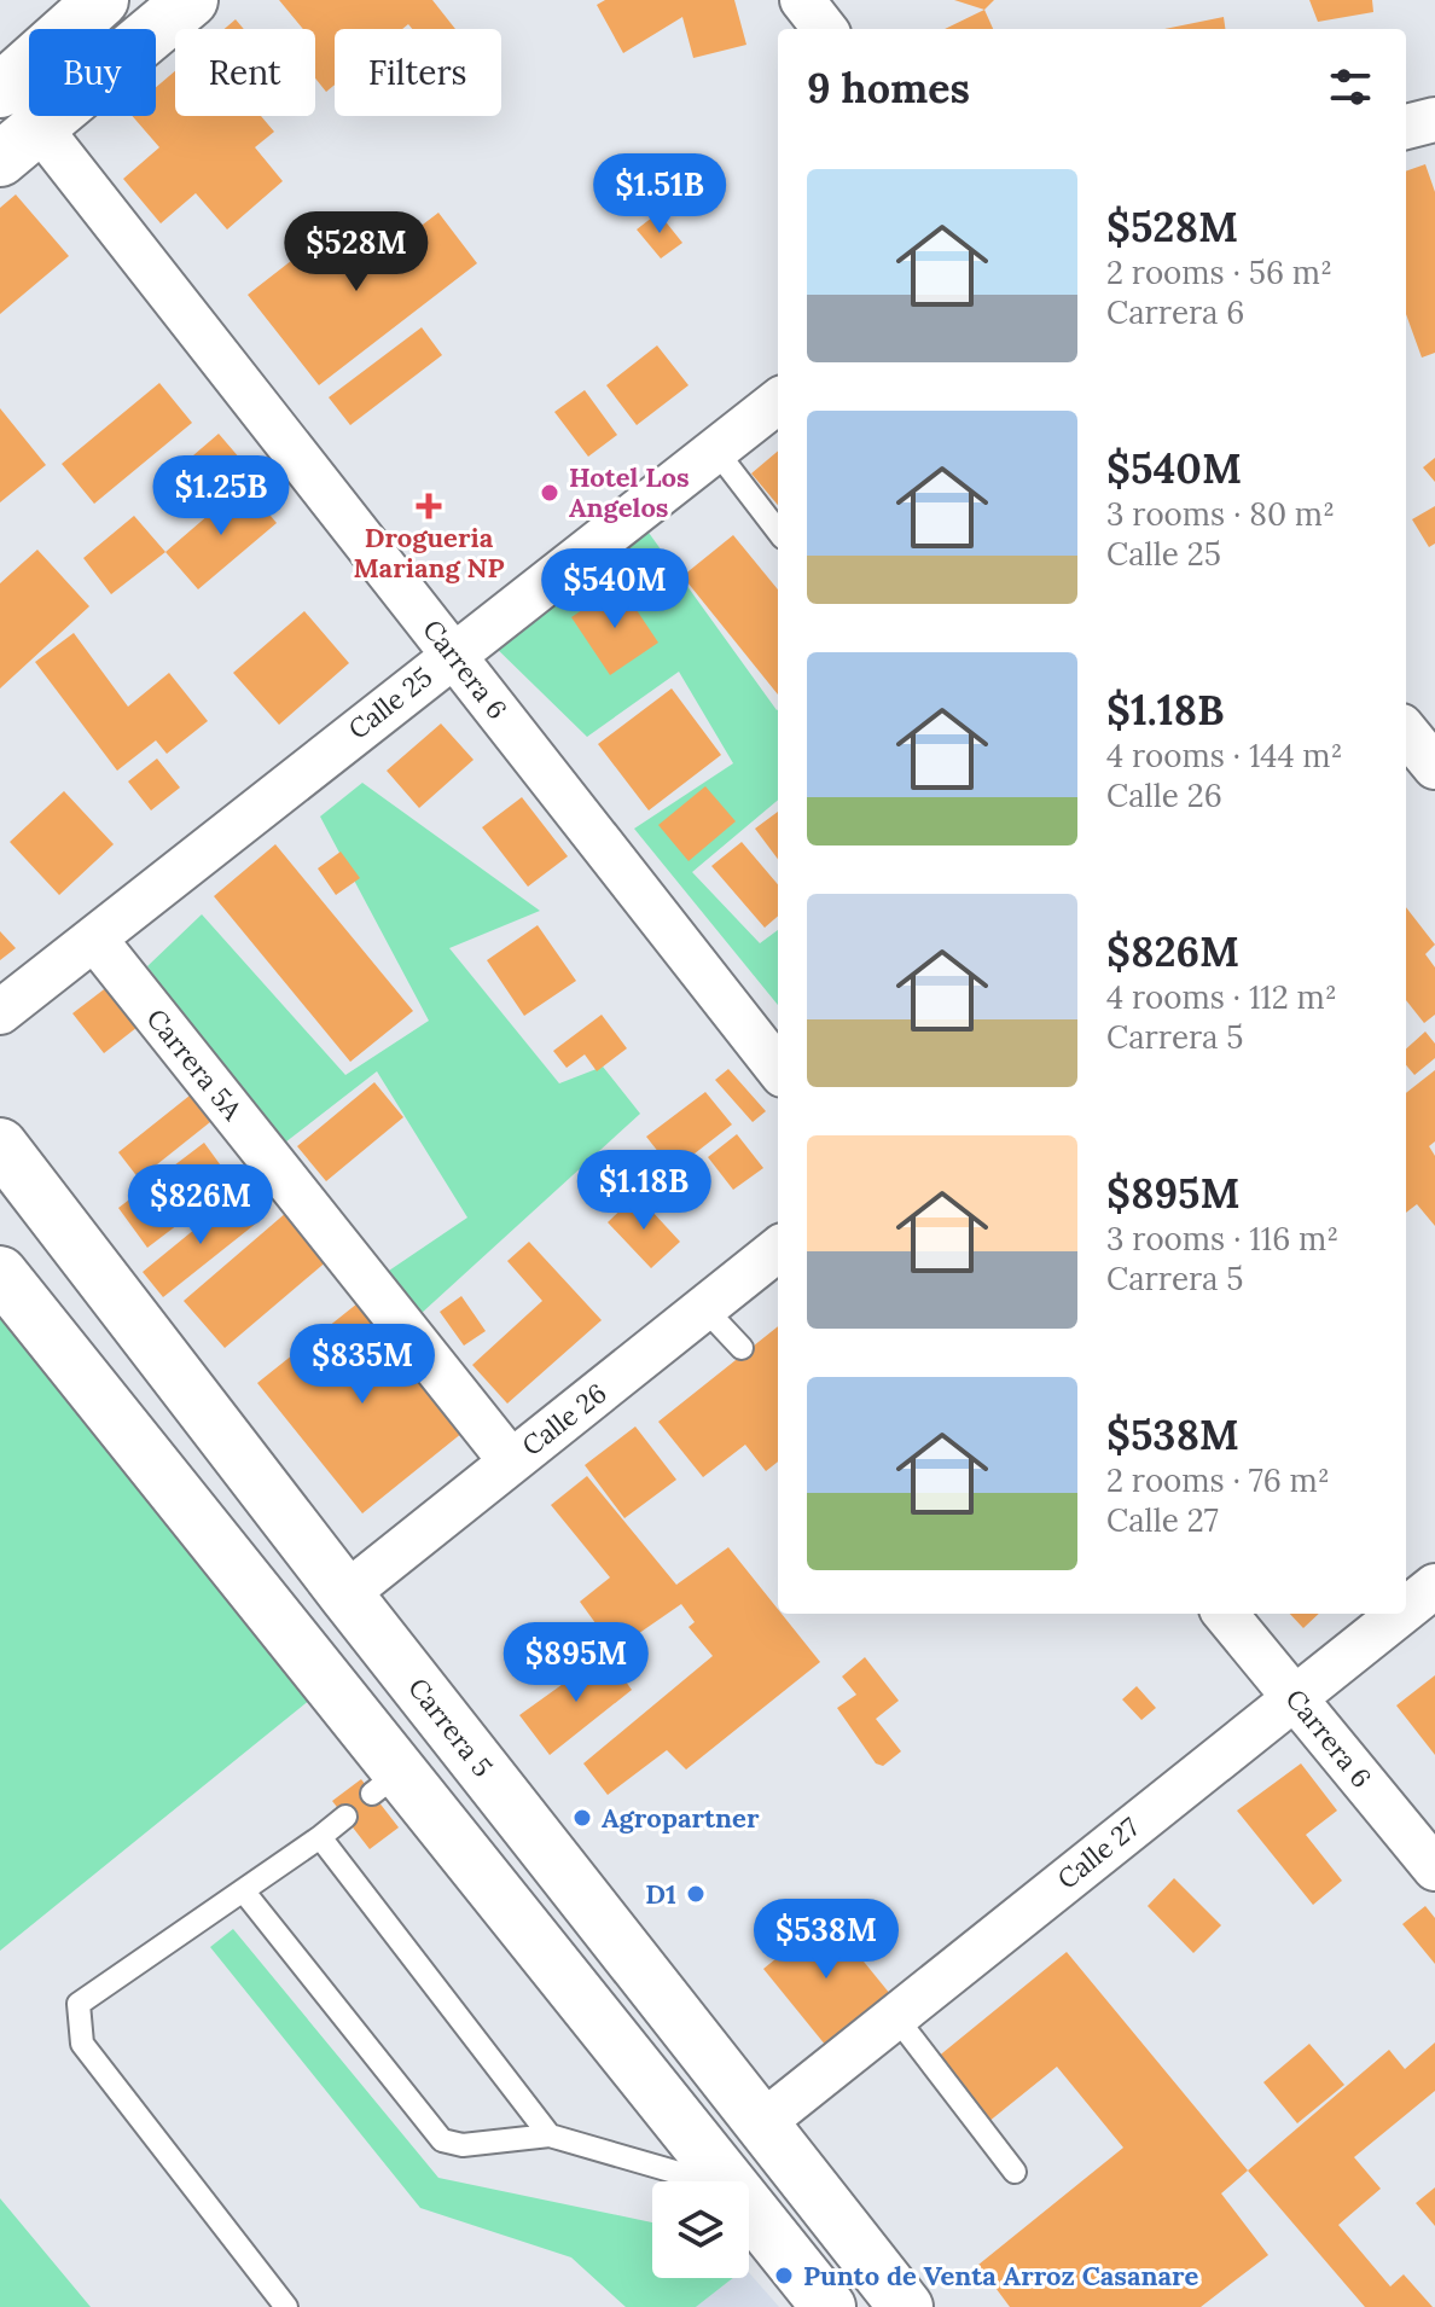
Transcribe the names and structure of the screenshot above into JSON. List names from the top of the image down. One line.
{"streets":{"main road":["Carrera 5"],"street":["Carrera 6","Calle 25","Carrera 5A","Calle 26","Calle 27"]},"crossings":[["Carrera 6","Calle 25"],["Carrera 6","Calle 27"],["Calle 25","Carrera 5A"],["Carrera 5A","Calle 26"],["Calle 26","Carrera 5"],["Carrera 5","Calle 27"]],"places":{"other":["Hotel Los Angelos","Agropartner","D1","Punto de Venta Arroz Casanare"],"health":["Drogueria Mariang NP"]},"page":{"chip":["Buy","Rent","Filters"],"heading":"9 homes","list":[{"name":"$528M","note":"2 rooms · 56 m² · Carrera 6"},{"name":"$540M","note":"3 rooms · 80 m² · Calle 25"},{"name":"$1.18B","note":"4 rooms · 144 m² · Calle 26"},{"name":"$826M","note":"4 rooms · 112 m² · Carrera 5"},{"name":"$895M","note":"3 rooms · 116 m² · Carrera 5"},{"name":"$538M","note":"2 rooms · 76 m² · Calle 27"}],"price":["$1.51B","$528M","$1.25B","$540M","$1.18B","$826M","$835M","$895M","$538M"]}}
